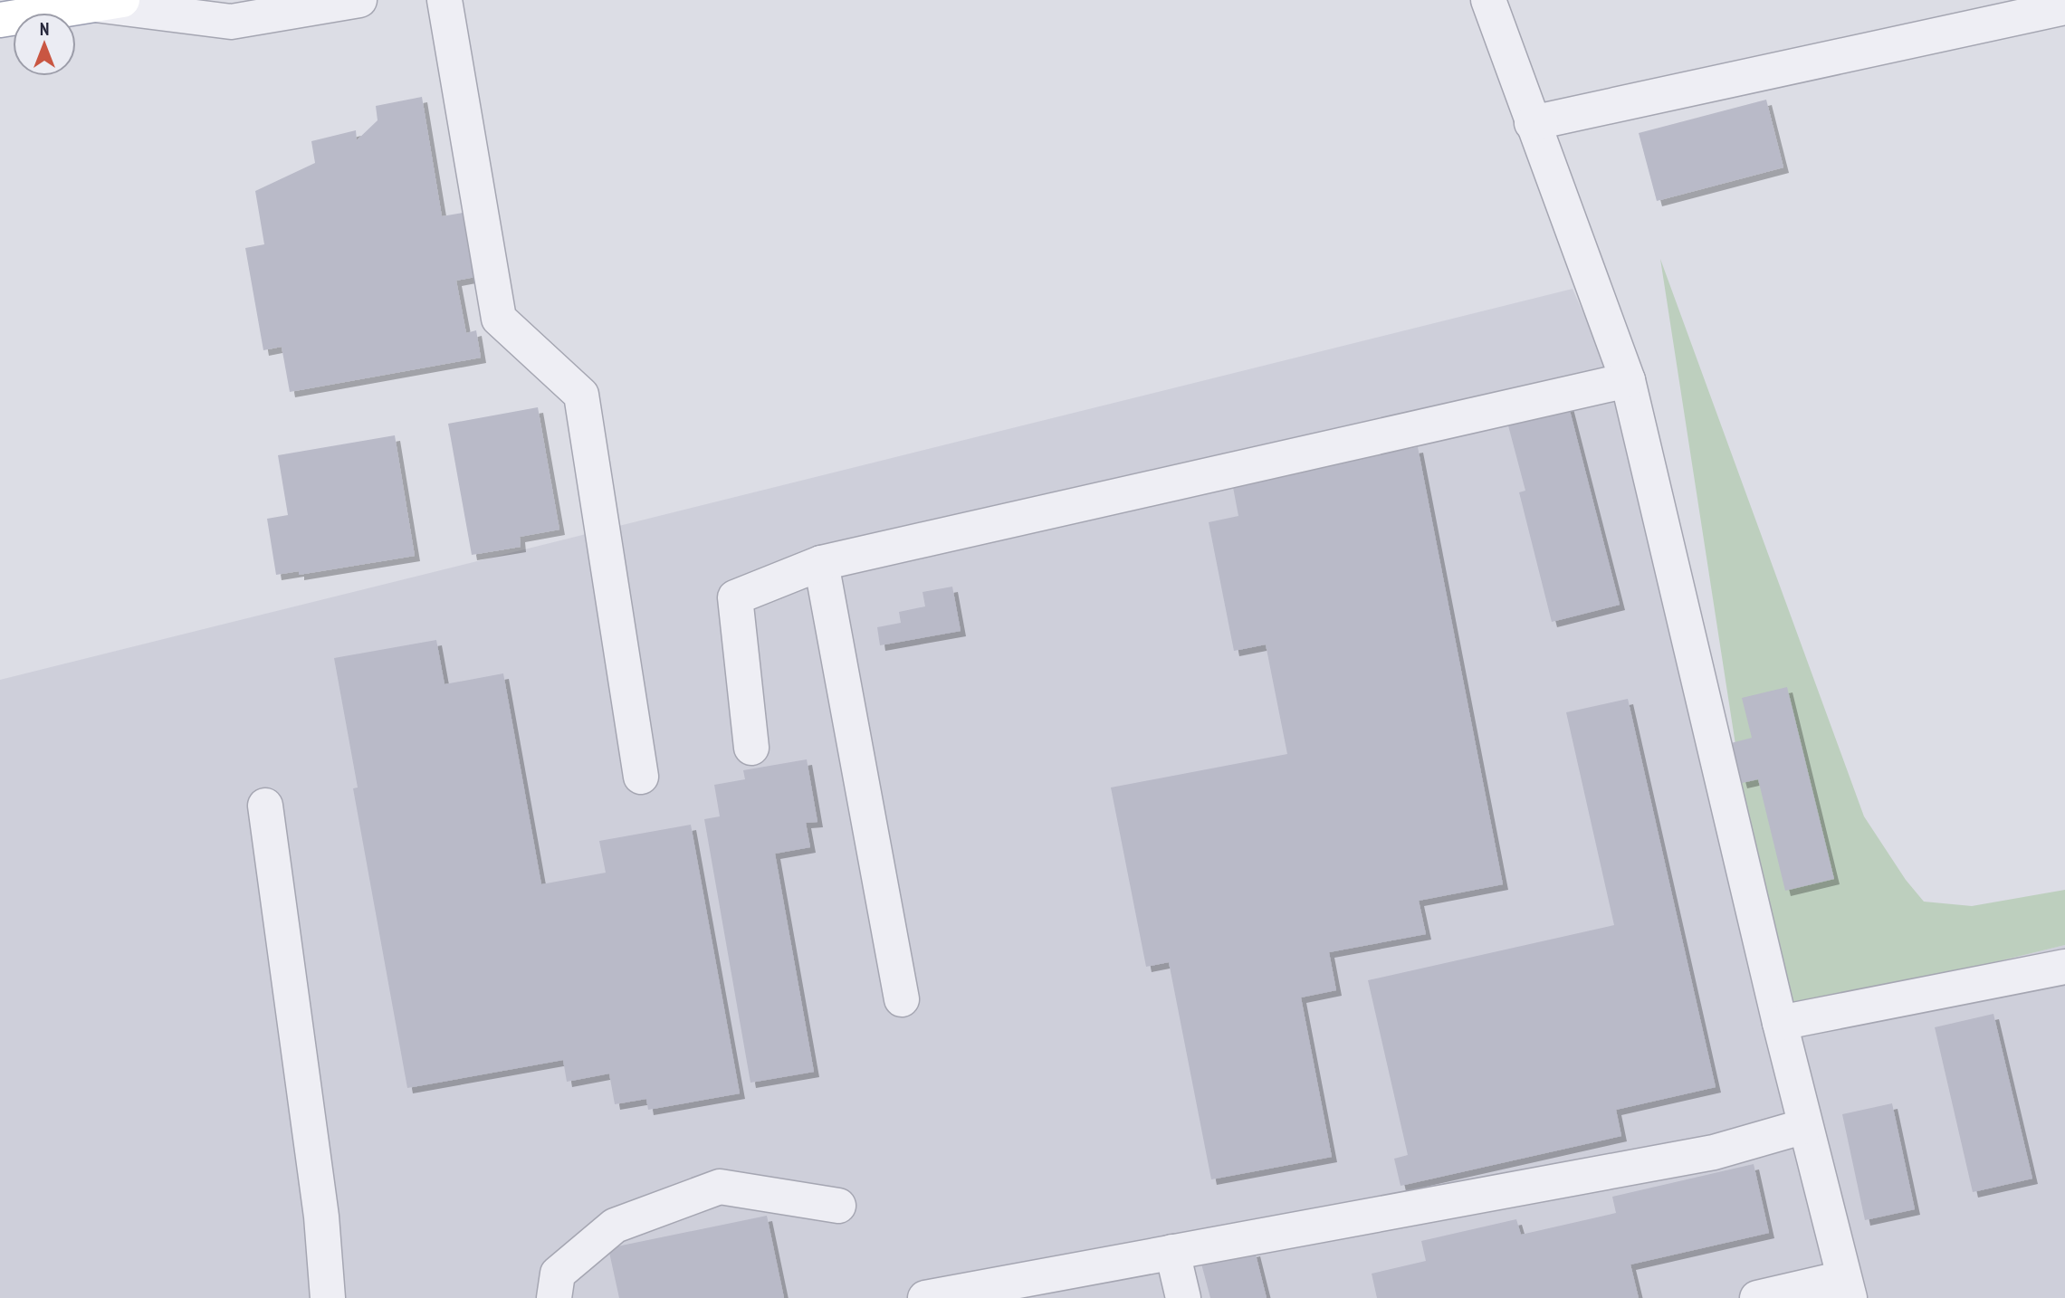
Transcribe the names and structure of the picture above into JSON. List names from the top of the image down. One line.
{"north":"top"}
